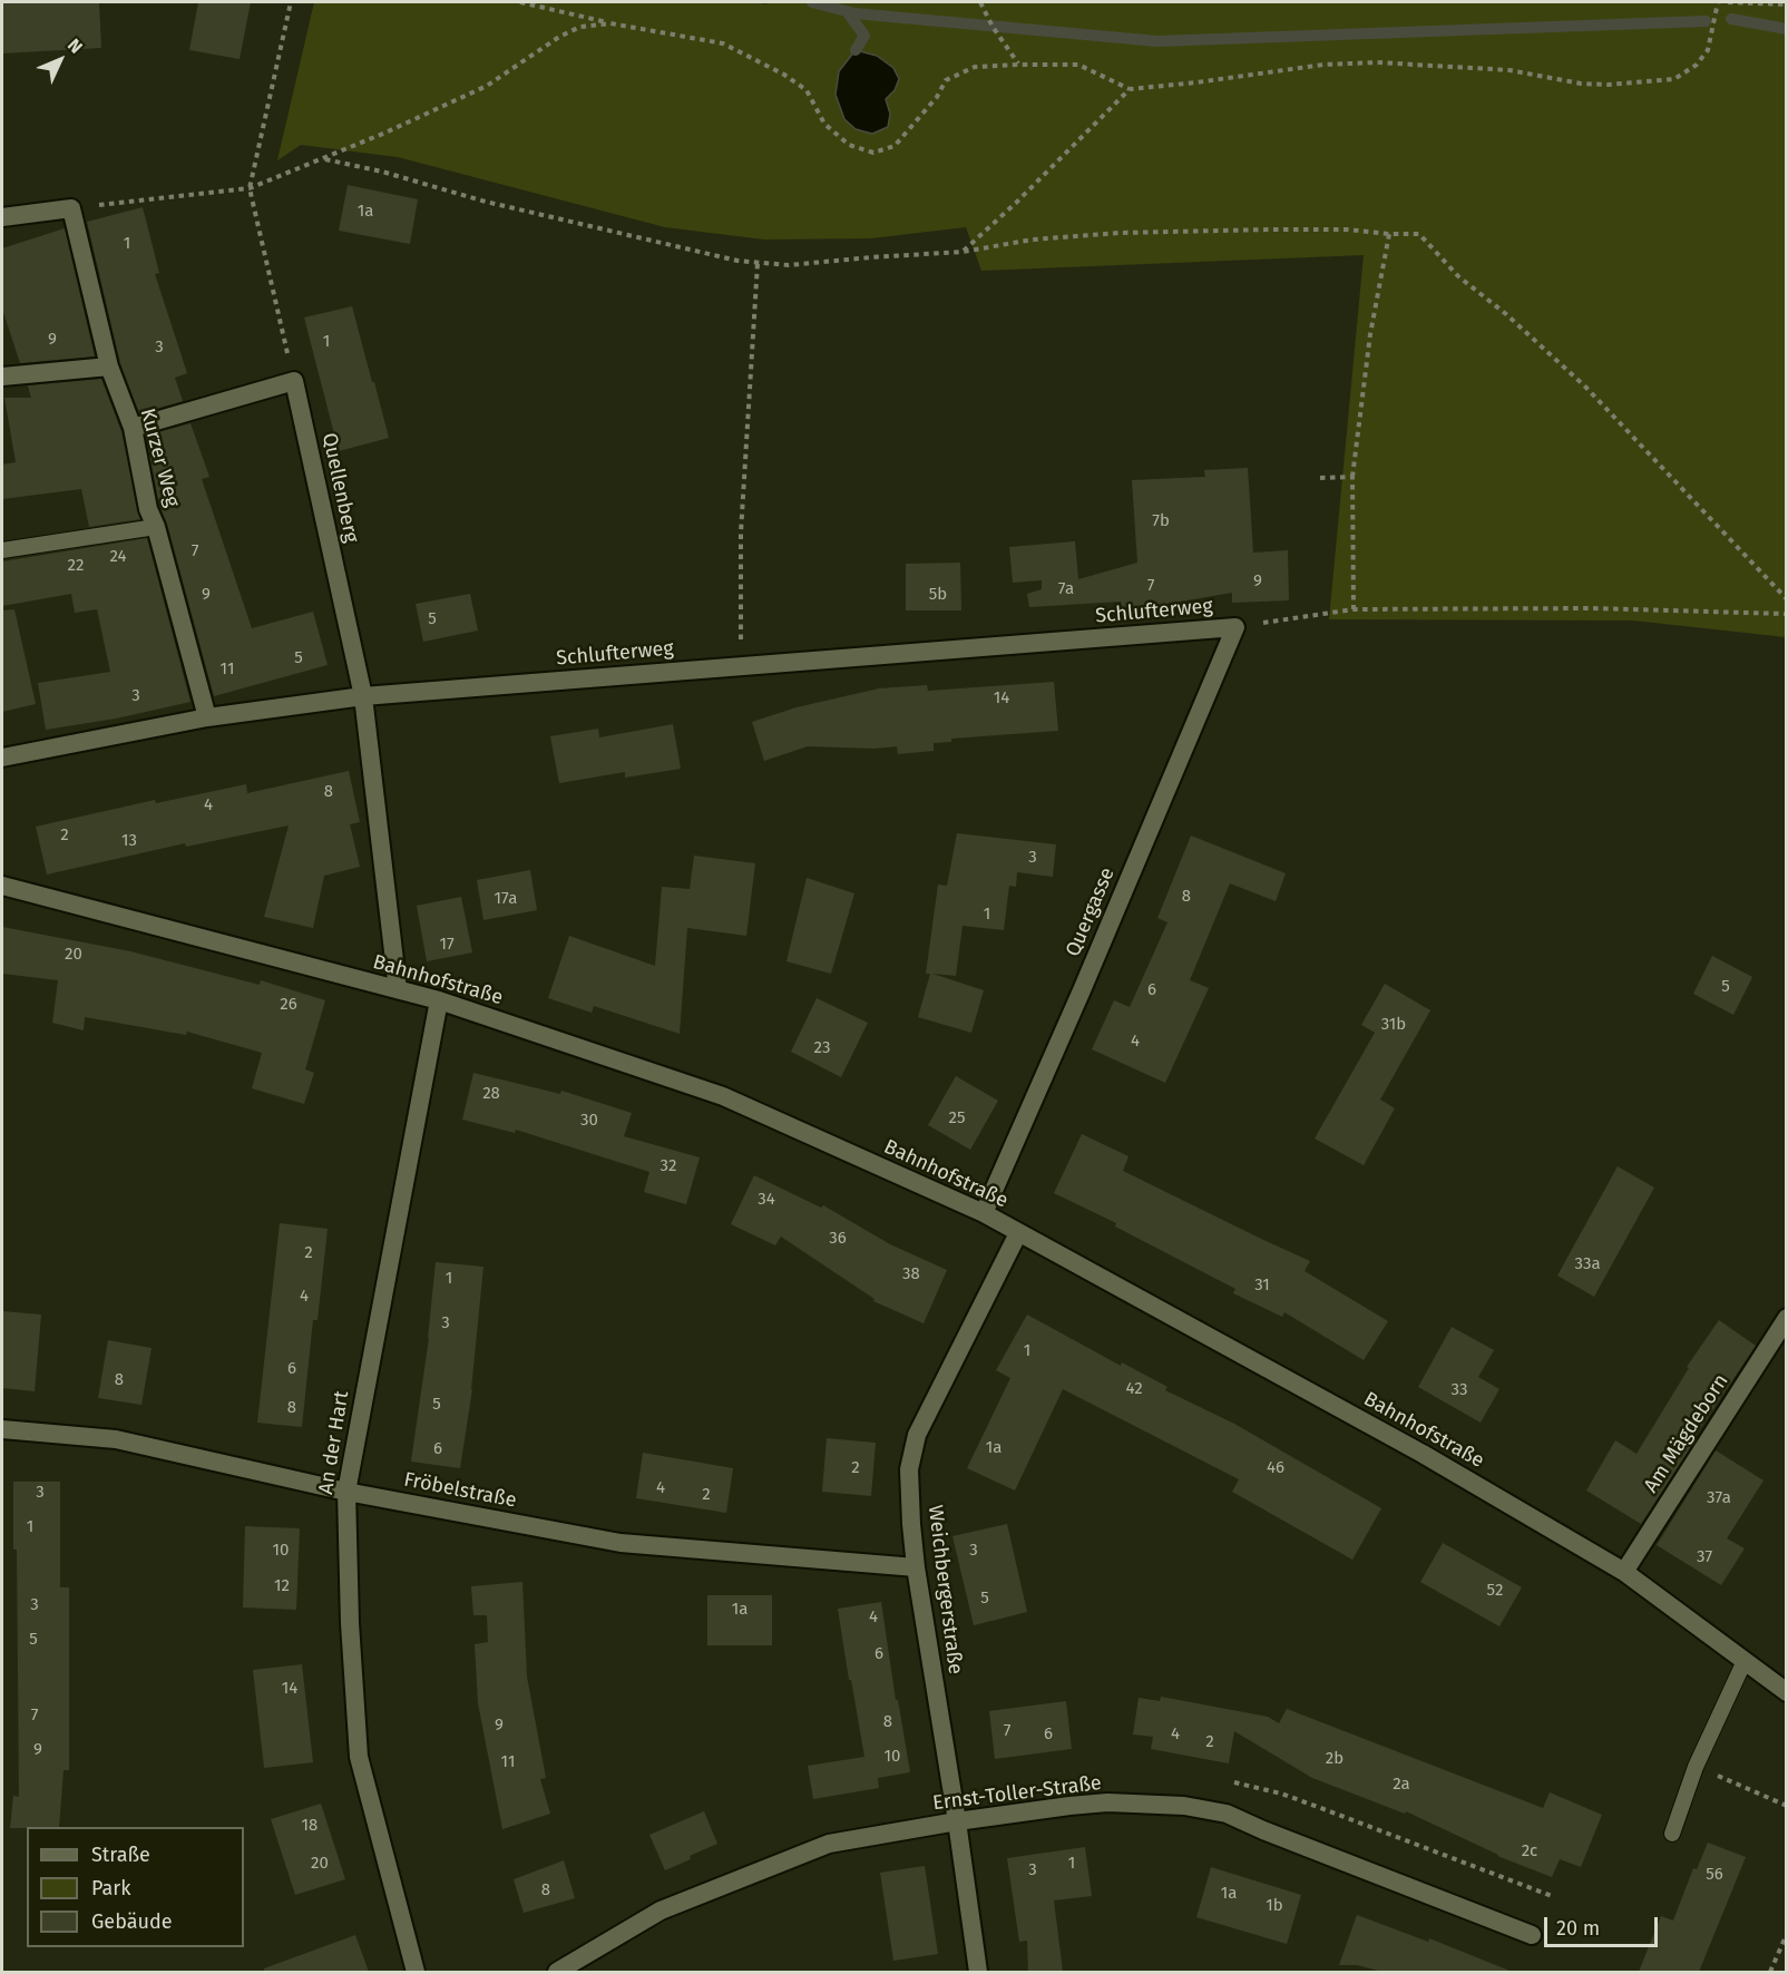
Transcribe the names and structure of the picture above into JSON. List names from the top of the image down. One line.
{"streets":{"street":["Kurzer Weg","Quellenberg","Schlufterweg","Quergasse","Bahnhofstraße","Am Mägdeborn","An der Hart","Fröbelstraße","Weichbergerstraße","Ernst-Toller-Straße"]},"crossings":[["Kurzer Weg","Schlufterweg"],["Quellenberg","Schlufterweg"],["Quellenberg","Bahnhofstraße"],["Schlufterweg","Quergasse"],["Quergasse","Bahnhofstraße"],["Bahnhofstraße","Am Mägdeborn"],["Bahnhofstraße","An der Hart"],["Bahnhofstraße","Weichbergerstraße"],["An der Hart","Fröbelstraße"],["Fröbelstraße","Weichbergerstraße"],["Weichbergerstraße","Ernst-Toller-Straße"]],"house_numbers":["1a","1","9","1","3","7b","7","24","22","9","7","7a","9","5b","5","5","11","3","14","8","4","2","13","3","8","17a","1","17","20","5","6","26","31b","4","23","28","25","30","32","34","36","2","33a","38","1","31","4","3","1","6","8","42","33","5","8","1a","6","2","46","4","3","2","37a","1","10","3","37","12","52","5","3","1a","4","5","6","14","7","8","9","7","6","4","2","9","10","2b","11","2a","18","2c","20","1","3","56","8","1a","1b"],"legend":["Straße","Park","Gebäude"],"scale_bar":"20 m","north":"top right"}
